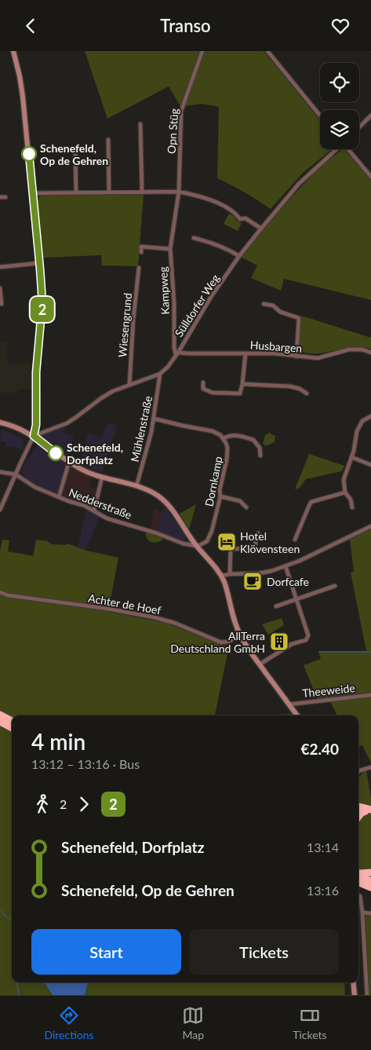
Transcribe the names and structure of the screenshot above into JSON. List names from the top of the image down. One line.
{"streets":{"street":["Opn Stüg","Kampweg","Sülldorfer Weg","Wiesengrund","Husbargen","Mühlenstraße","Dornkamp","Nedderstraße","Achter de Hoef","Theeweide"]},"crossings":[["Opn Stüg","Kampweg"],["Kampweg","Sülldorfer Weg"],["Kampweg","Husbargen"],["Sülldorfer Weg","Husbargen"],["Sülldorfer Weg","Mühlenstraße"],["Dornkamp","Nedderstraße"]],"places":{"other":["Schenefeld, Op de Gehren","Schenefeld, Dorfplatz"],"hotel":["Hotel Klövensteen"],"cafe":["Dorfcafe"],"building":["AllTerra Deutschland GmbH"]},"lines":["bus line 2"],"page":{"header":"Transo","on_map":"2","heading":["4 min","13:12 – 13:16 · Bus","€2.40"],"legs":["2","2"],"list":[{"name":"Schenefeld, Dorfplatz","value":"13:14"},{"name":"Schenefeld, Op de Gehren","value":"13:16"}],"buttons":["Start","Tickets"],"tabs":["Directions","Map","Tickets"]}}
